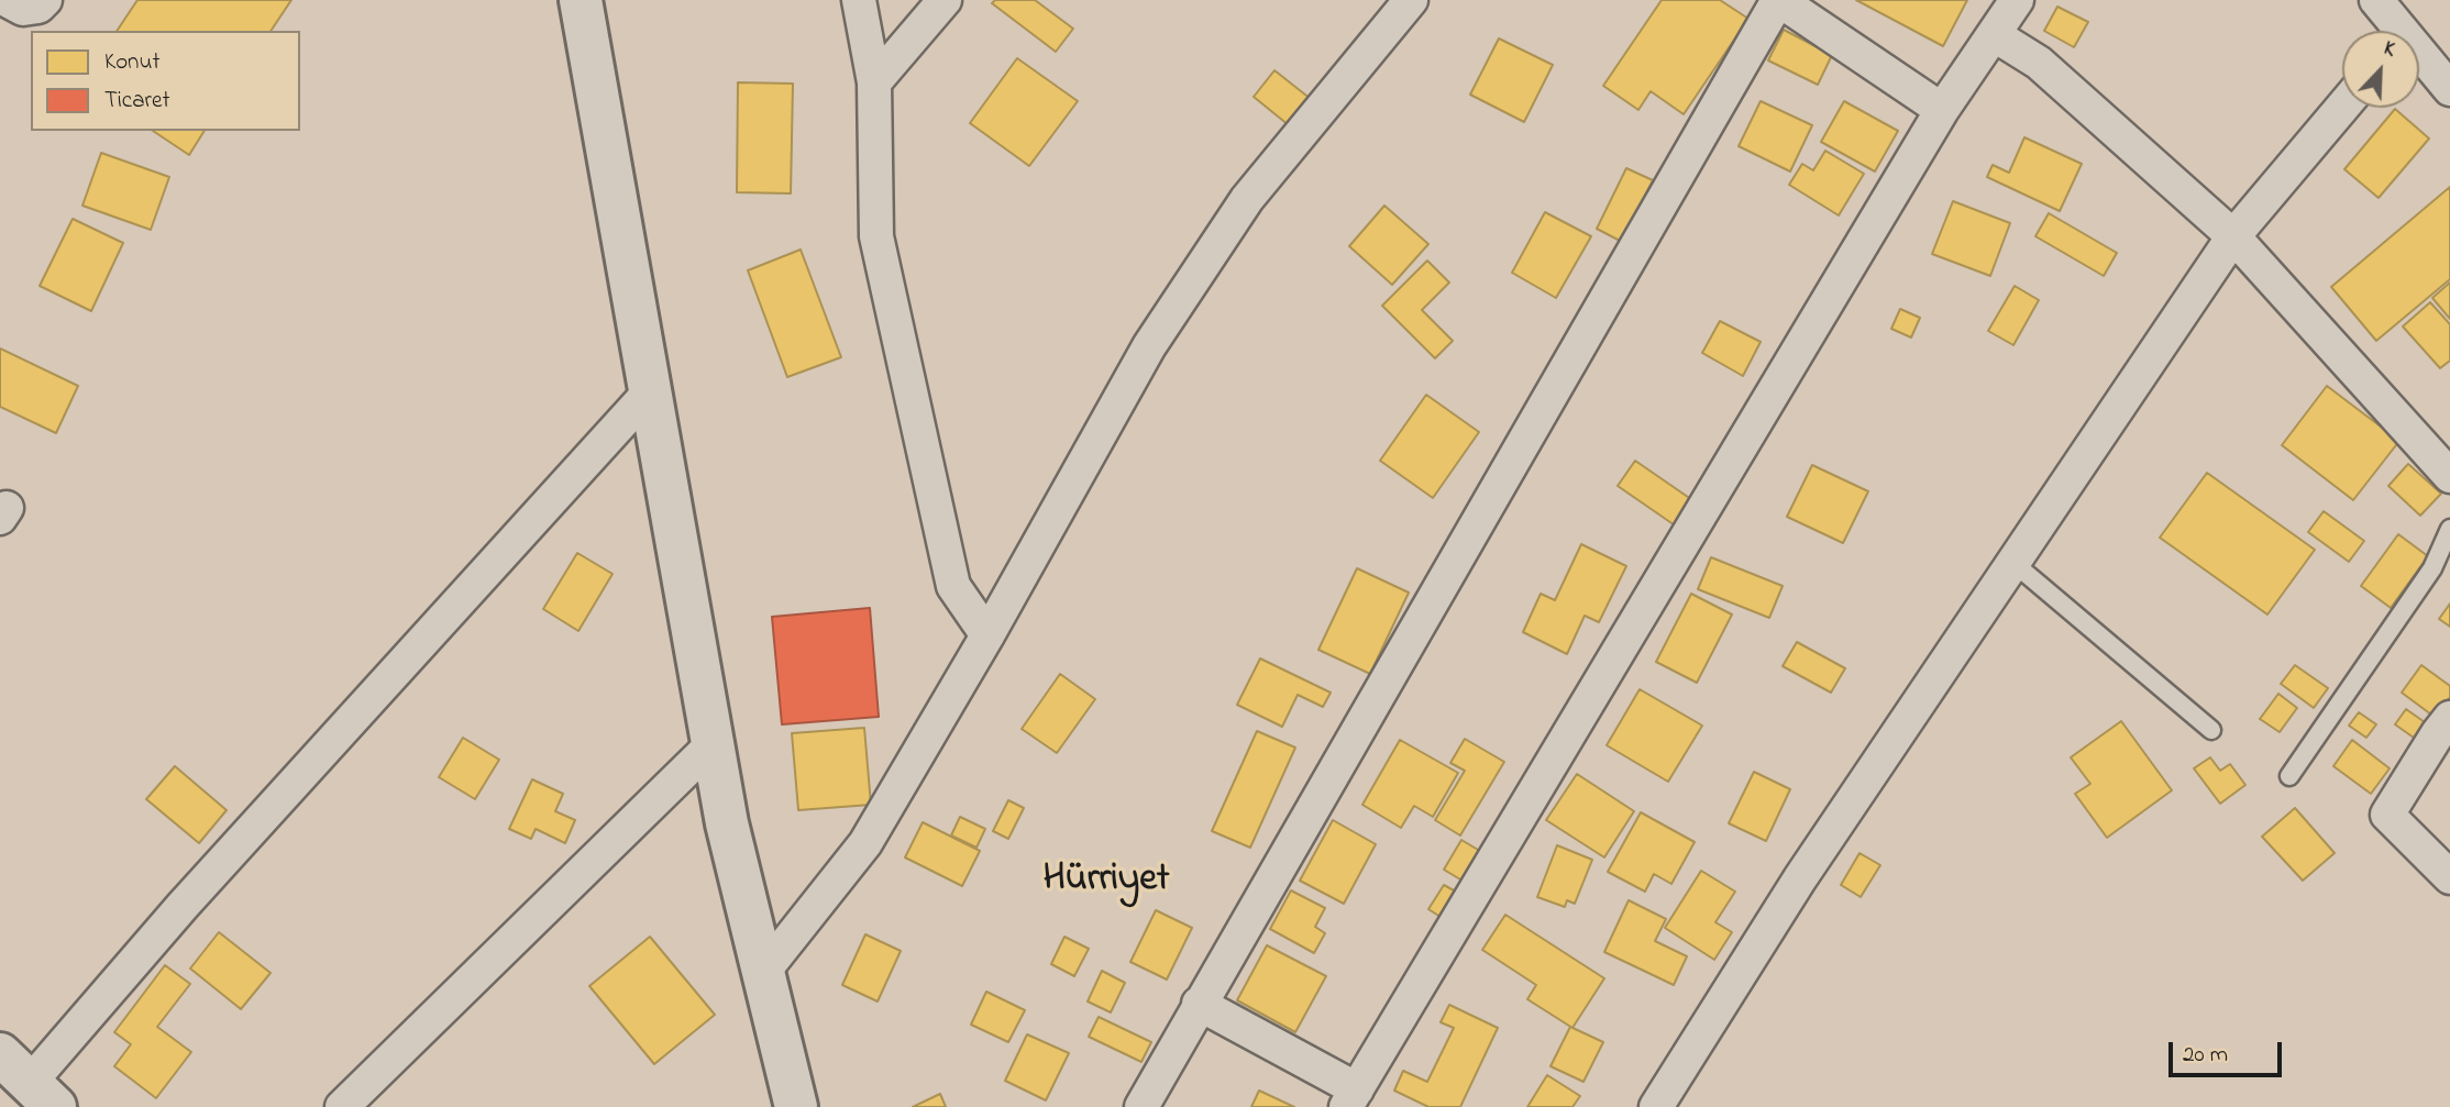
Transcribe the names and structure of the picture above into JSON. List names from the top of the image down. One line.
{"districts":["Hürriyet"],"legend":["Konut","Ticaret"],"scale_bar":"20 m","north":"top right"}
